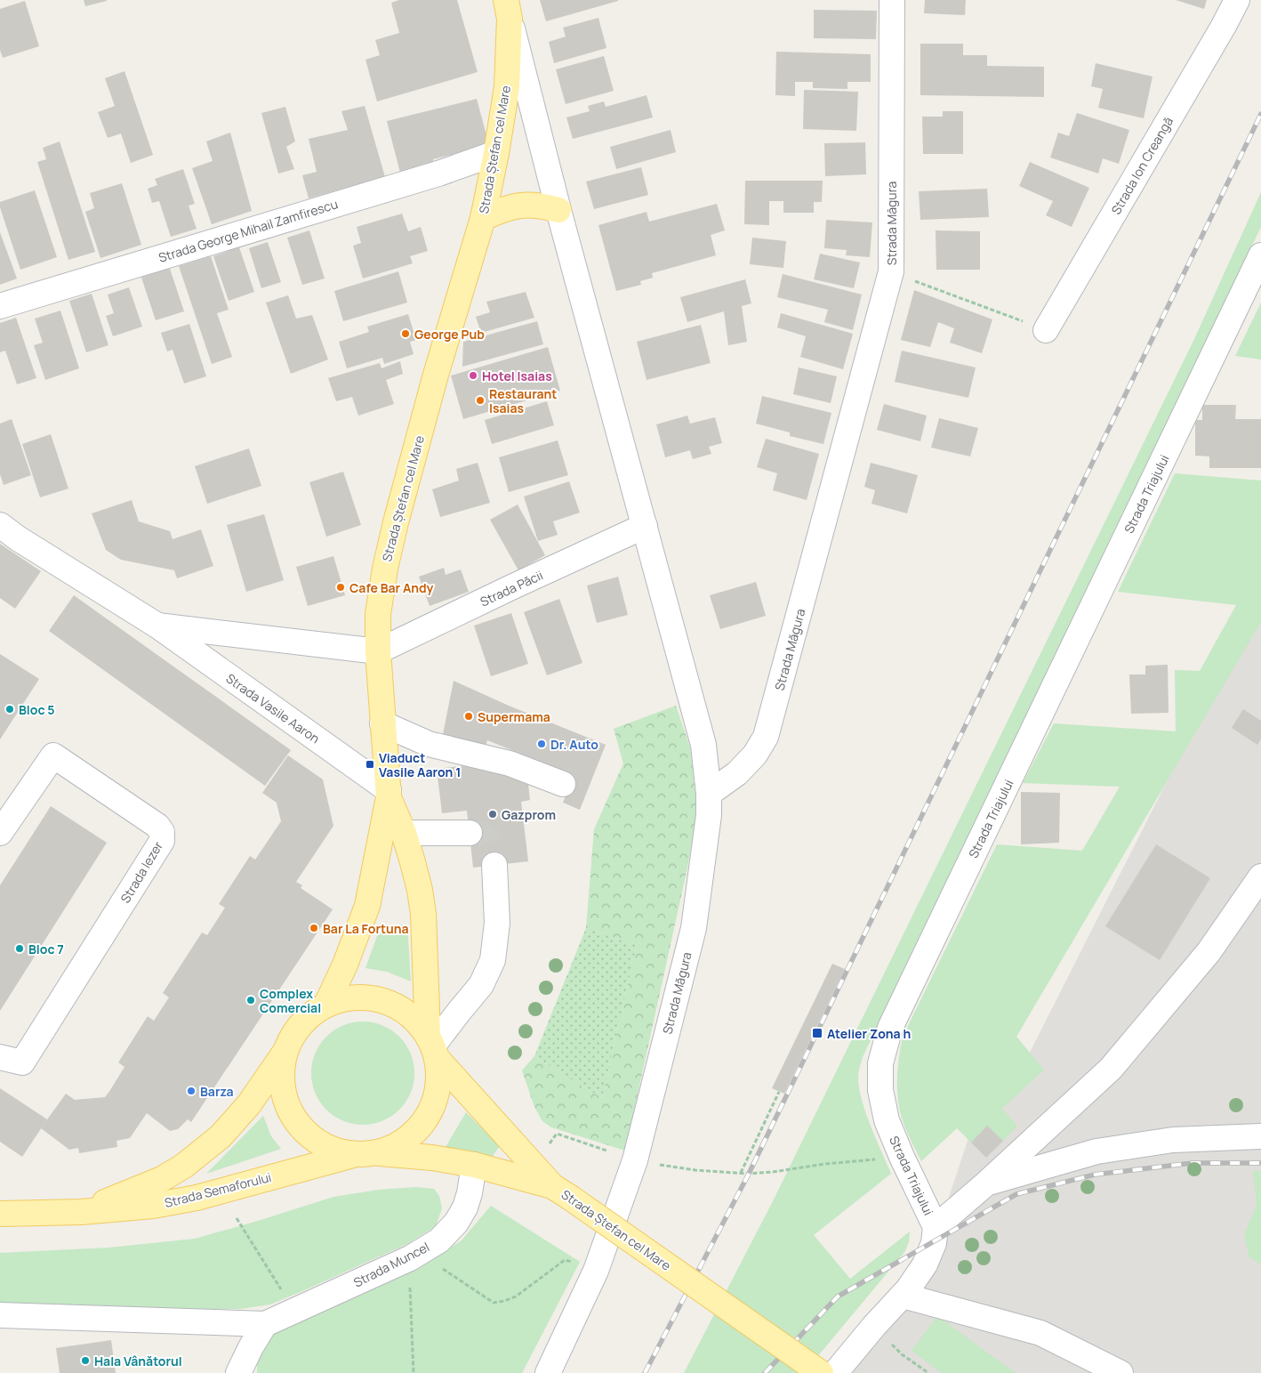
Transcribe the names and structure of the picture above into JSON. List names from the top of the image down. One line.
{"streets":{"main road":["Strada Ștefan cel Mare","Strada Semaforului"],"street":["Strada Ion Creangă","Strada Măgura","Strada George Mihail Zamfirescu","Strada Triajului","Strada Păcii","Strada Vasile Aaron","Strada Iezer","Strada Muncel"]},"crossings":[["Strada Ștefan cel Mare","Strada Măgura"],["Strada Ștefan cel Mare","Strada George Mihail Zamfirescu"],["Strada Ștefan cel Mare","Strada Păcii"],["Strada Ștefan cel Mare","Strada Vasile Aaron"],["Strada Ștefan cel Mare","Strada Semaforului"],["Strada Păcii","Strada Vasile Aaron"]],"places":{"other":["George Pub","Hotel Isaias","Restaurant Isaias","Cafe Bar Andy","Bloc 5","Supermama","Dr. Auto","Gazprom","Bar La Fortuna","Bloc 7","Complex Comercial","Barza","Hala Vânătorul"],"transit":["Viaduct Vasile Aaron 1","Atelier Zona h"]}}
